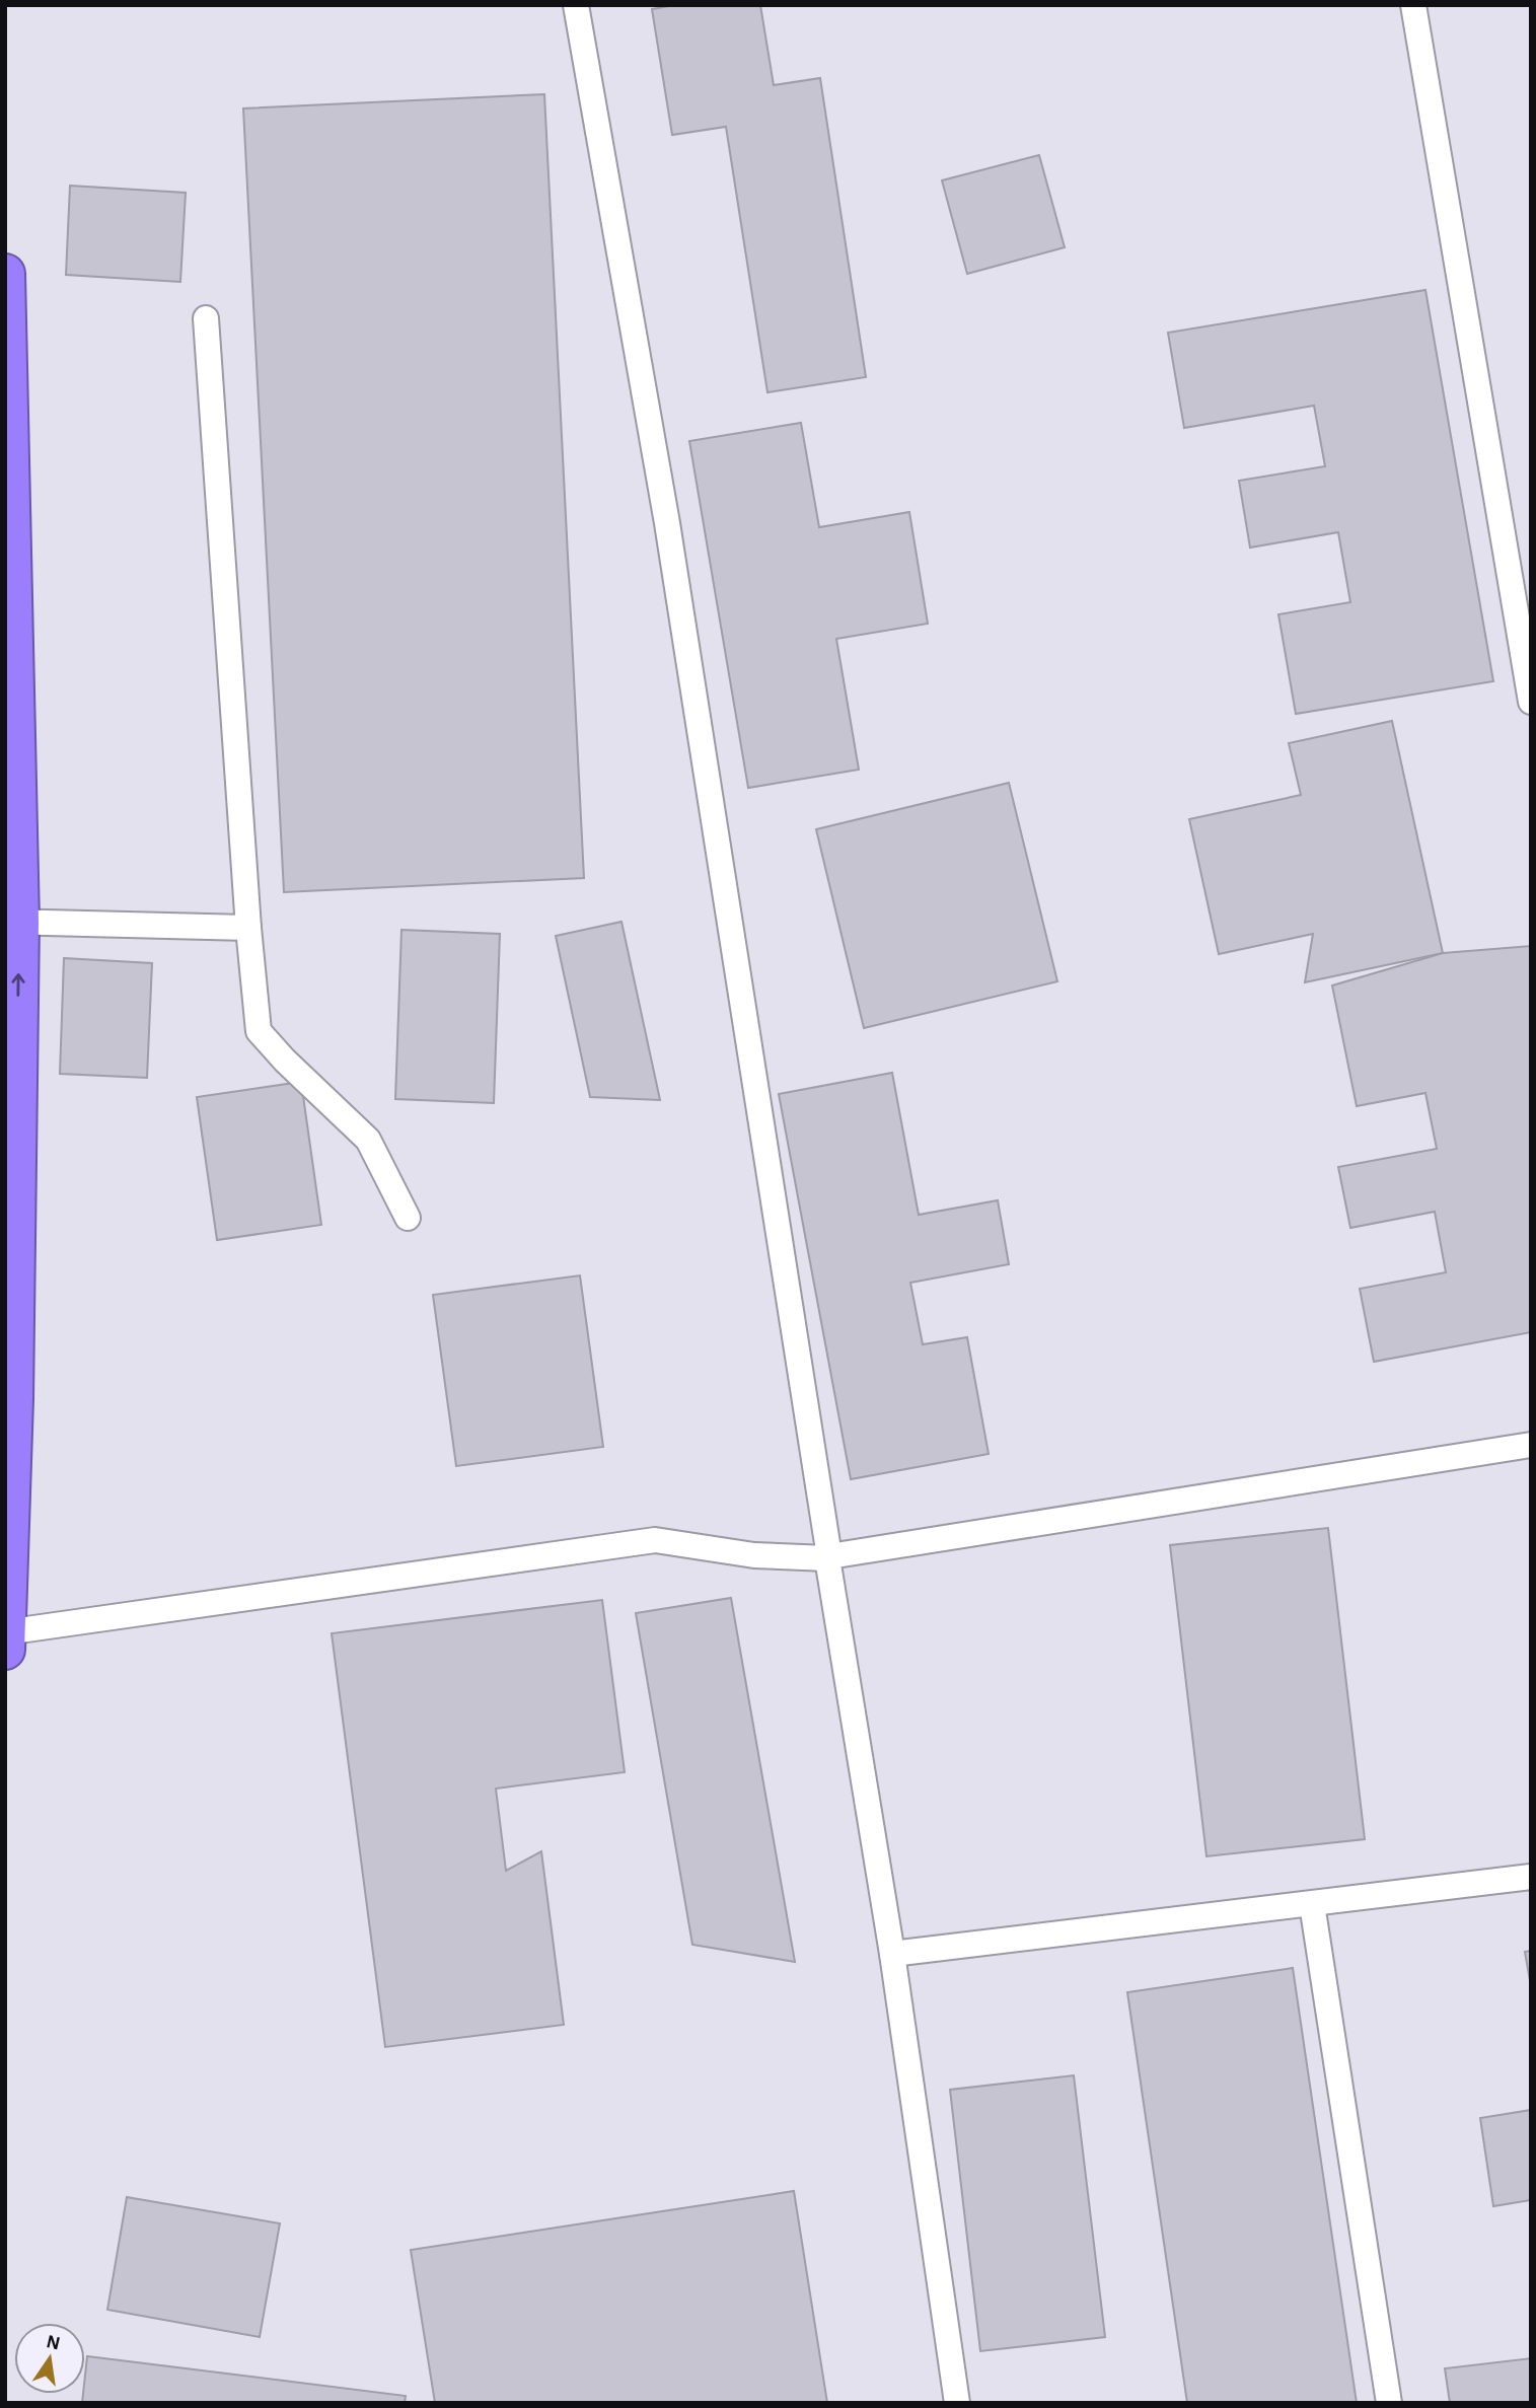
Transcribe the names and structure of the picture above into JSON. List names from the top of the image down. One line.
{"north":"top"}
